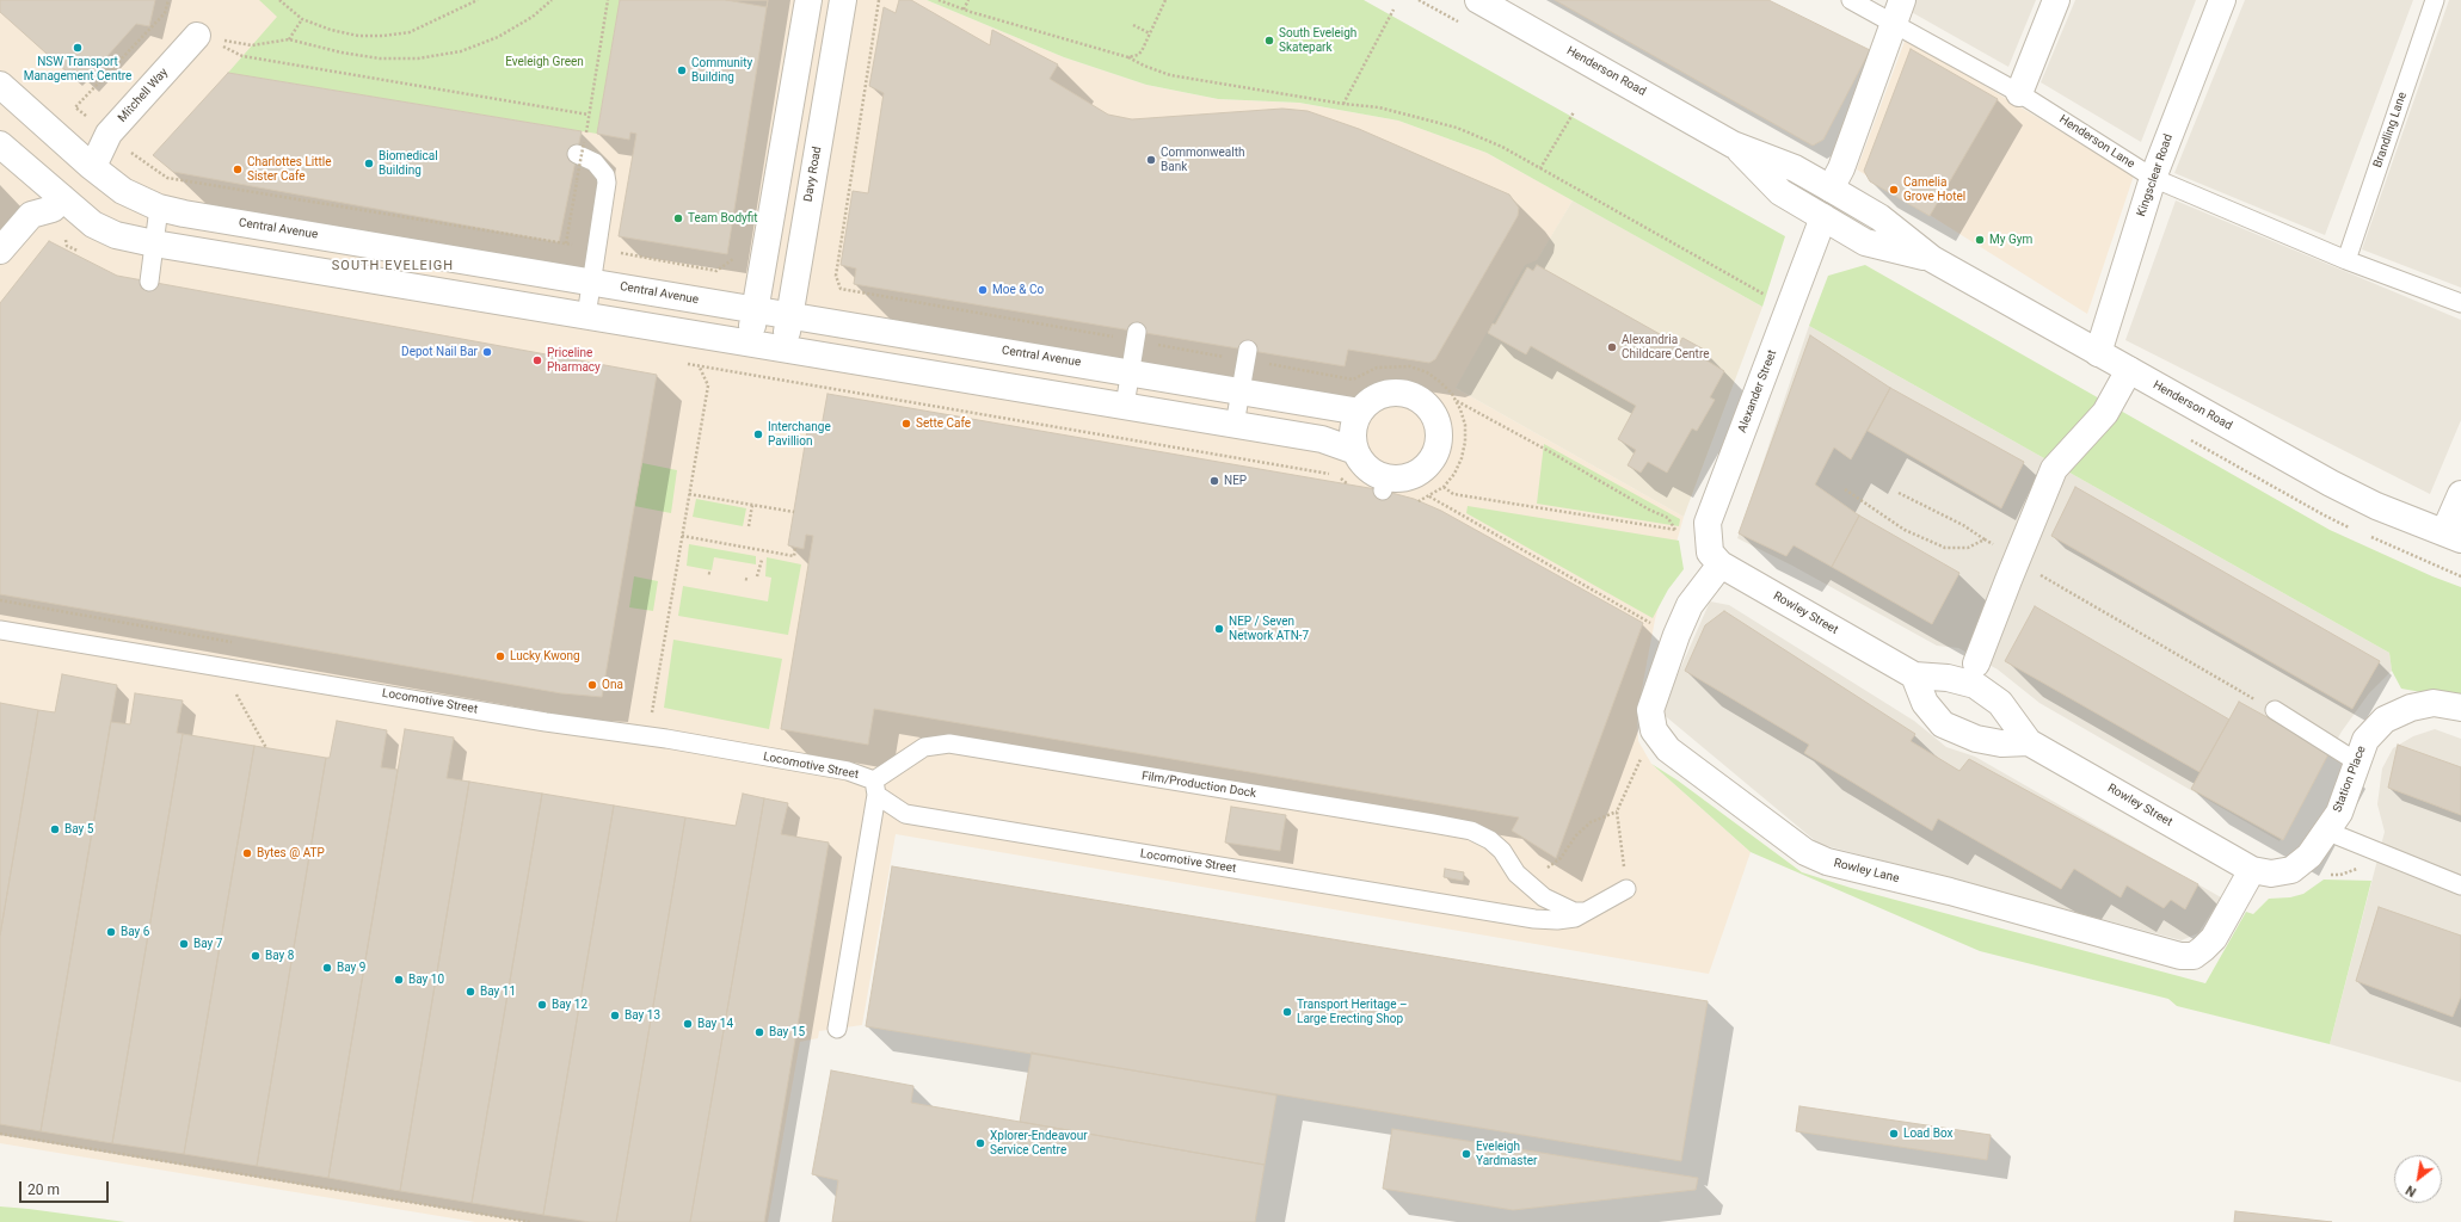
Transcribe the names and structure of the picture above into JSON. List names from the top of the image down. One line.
{"streets":{"street":["Henderson Road","Mitchell Way","Davy Road","Kingsclear Road","Central Avenue","Alexander Street","Rowley Street","Station Place","Rowley Lane"],"lane":["Brandling Lane","Henderson Lane","Locomotive Street","Film/Production Dock"]},"crossings":[["Henderson Road","Kingsclear Road"],["Henderson Road","Alexander Street"],["Brandling Lane","Henderson Lane"],["Henderson Lane","Kingsclear Road"],["Davy Road","Central Avenue"],["Alexander Street","Rowley Street"],["Alexander Street","Rowley Lane"],["Rowley Street","Station Place"],["Rowley Street","Rowley Lane"],["Locomotive Street","Film/Production Dock"],["Station Place","Rowley Lane"]],"districts":["SOUTH EVELEIGH"],"parks":["Eveleigh Green"],"places":["South Eveleigh Skatepark","NSW Transport Management Centre","Community Building","Commonwealth Bank","Biomedical Building","Charlottes Little Sister Cafe","Camelia Grove Hotel","Team Bodyfit","My Gym","Moe & Co","Alexandria Childcare Centre","Depot Nail Bar","Priceline Pharmacy","Sette Cafe","Interchange Pavillion","NEP","NEP / Seven Network ATN-7","Lucky Kwong","Ona","Bay 5","Bytes @ ATP","Bay 6","Bay 7","Bay 8","Bay 9","Bay 10","Bay 11","Bay 12","Transport Heritage – Large Erecting Shop","Bay 13","Bay 14","Bay 15","Load Box","Xplorer-Endeavour Service Centre","Eveleigh Yardmaster"],"scale_bar":"20 m","north":"bottom left"}
